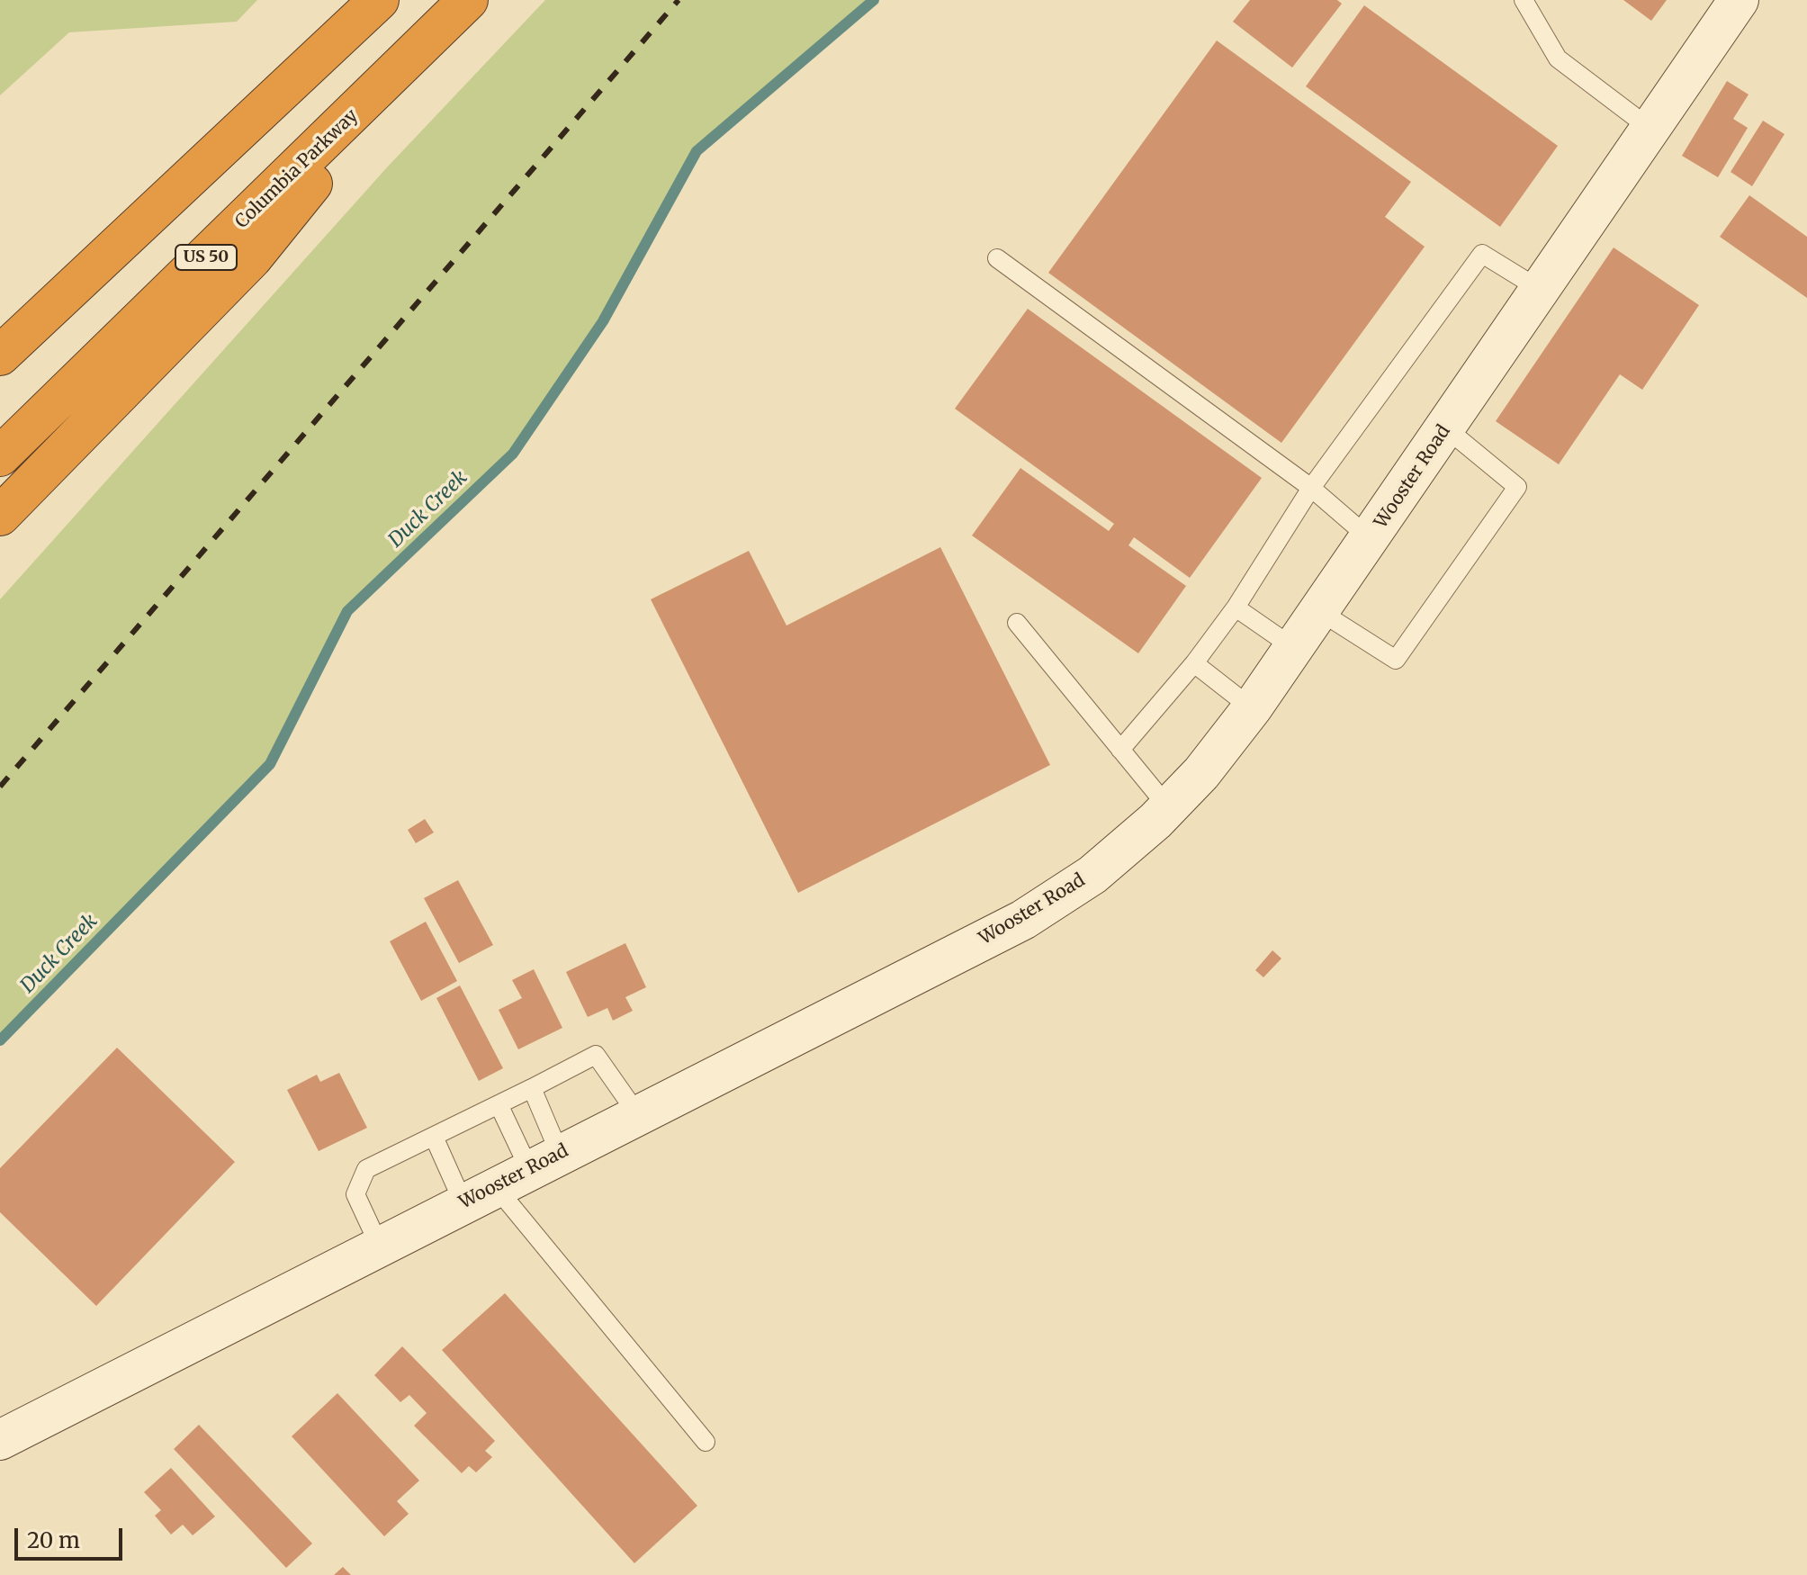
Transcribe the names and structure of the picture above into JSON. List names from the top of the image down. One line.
{"streets":{"highway":["Columbia Parkway","US 50"],"street":["Wooster Road"]},"water":["Duck Creek"],"scale_bar":"20 m"}
